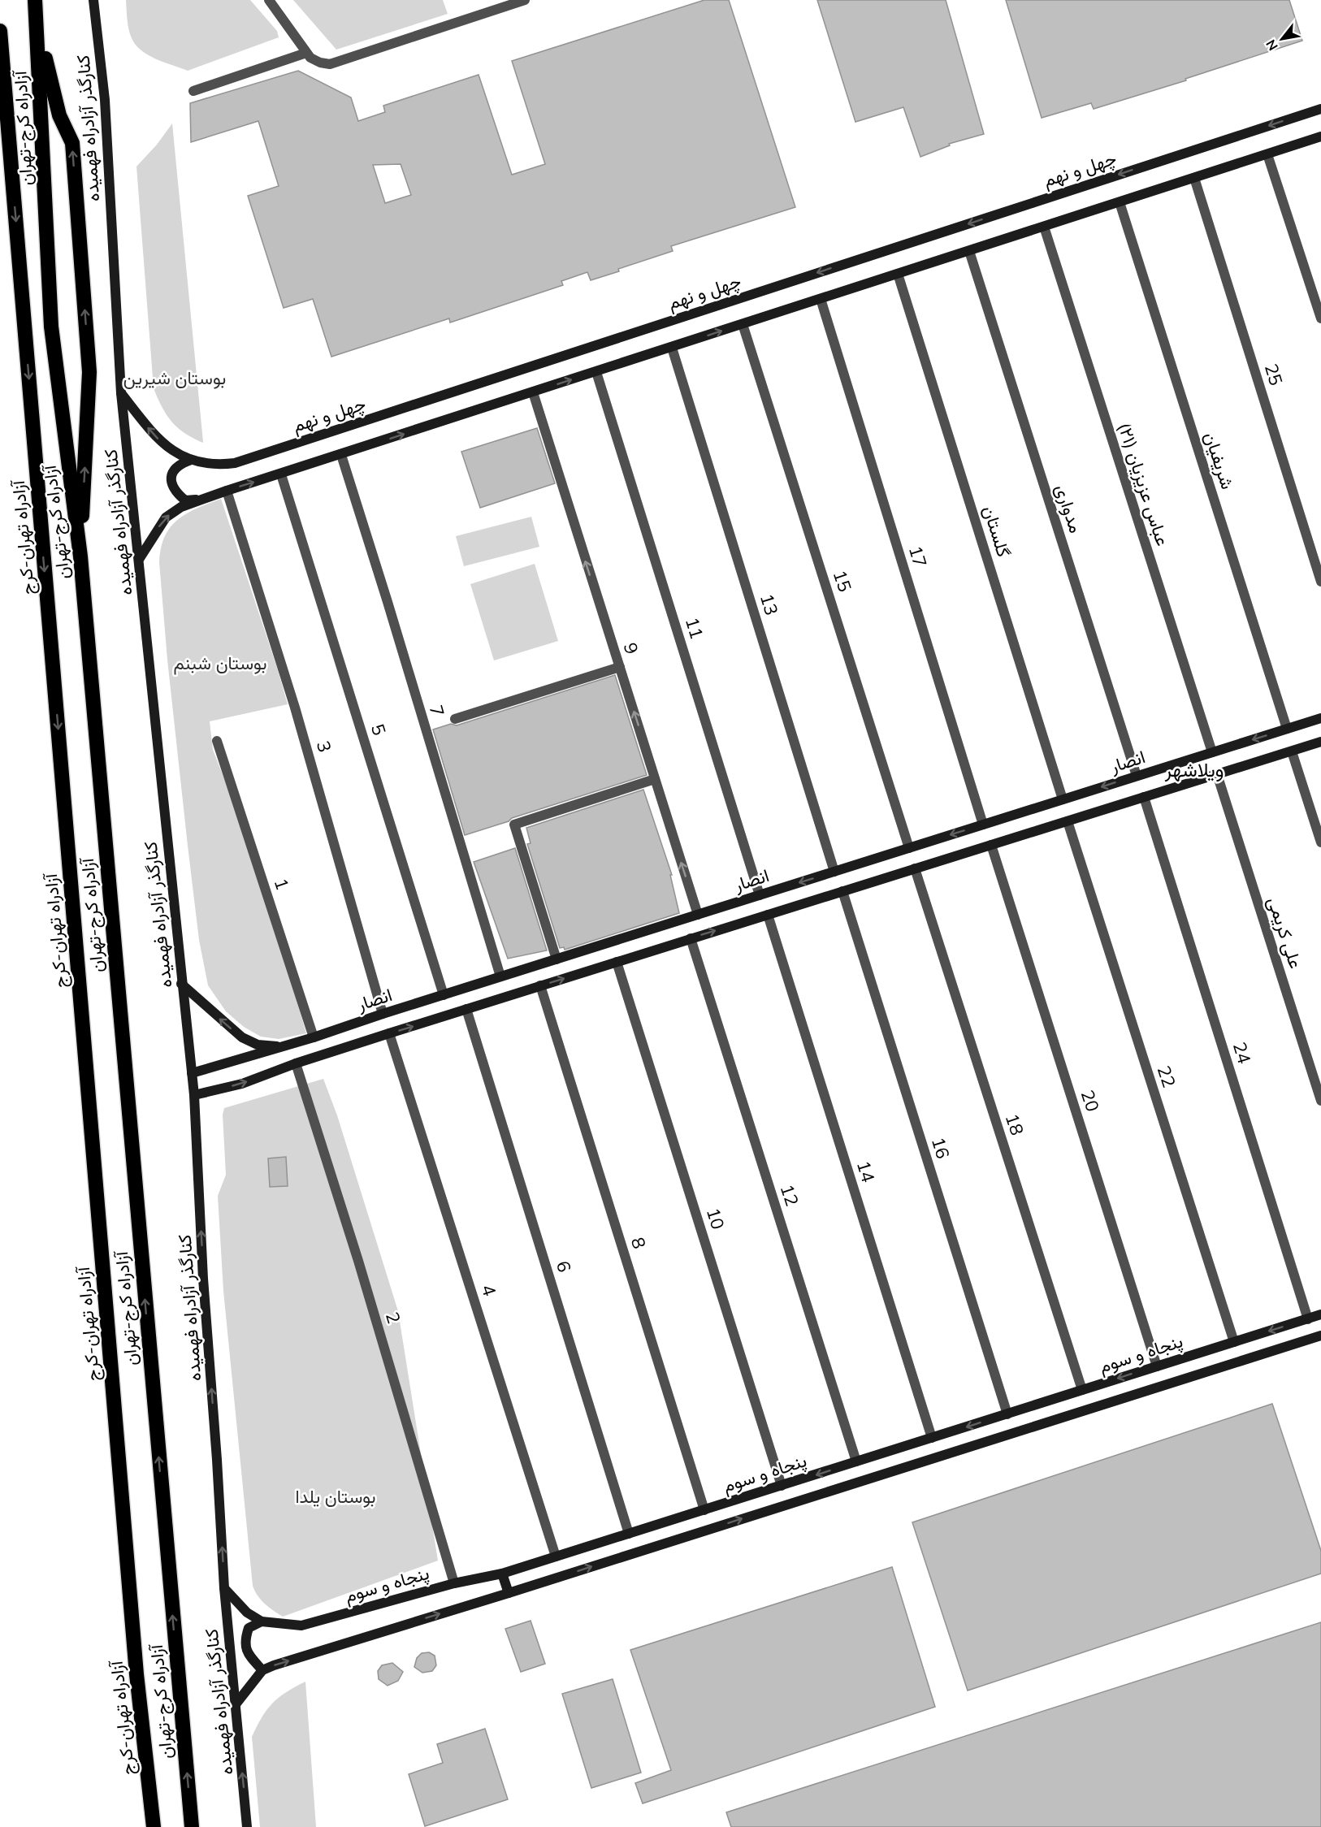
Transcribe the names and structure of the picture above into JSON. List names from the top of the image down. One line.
{"streets":{"highway":["آزادراه کرج-تهران","آزادراه تهران-کرج"],"street":["کنارگذر آزادراه فهمیده","چهل و نهم","25","شریفیان","عباس عزیزیان (۲۱)","مدواری","گلستان","17","15","13","11","9","7","5","3","انصار","1","علی کریمی","24","22","20","18","16","14","12","10","8","6","4","2","پنجاه و سوم"]},"crossings":[["کنارگذر آزادراه فهمیده","چهل و نهم"],["کنارگذر آزادراه فهمیده","انصار"],["شریفیان","انصار"],["عباس عزیزیان (۲۱)","انصار"],["مدواری","انصار"],["گلستان","انصار"],["17","انصار"],["15","انصار"],["13","انصار"],["11","انصار"],["9","انصار"],["7","انصار"],["5","انصار"],["3","انصار"],["انصار","1"],["انصار","علی کریمی"],["انصار","24"],["انصار","22"],["انصار","20"],["انصار","18"],["انصار","16"],["انصار","14"],["انصار","12"],["انصار","10"],["انصار","8"],["انصار","6"],["انصار","4"],["انصار","2"],["24","پنجاه و سوم"],["22","پنجاه و سوم"],["20","پنجاه و سوم"],["18","پنجاه و سوم"],["16","پنجاه و سوم"],["14","پنجاه و سوم"],["12","پنجاه و سوم"],["10","پنجاه و سوم"],["8","پنجاه و سوم"],["6","پنجاه و سوم"],["4","پنجاه و سوم"],["2","پنجاه و سوم"]],"one_way":["آزادراه کرج-تهران","آزادراه تهران-کرج","9"],"districts":["ویلاشهر"],"parks":["بوستان شیرین","بوستان شبنم","بوستان یلدا"],"north":"bottom left"}
